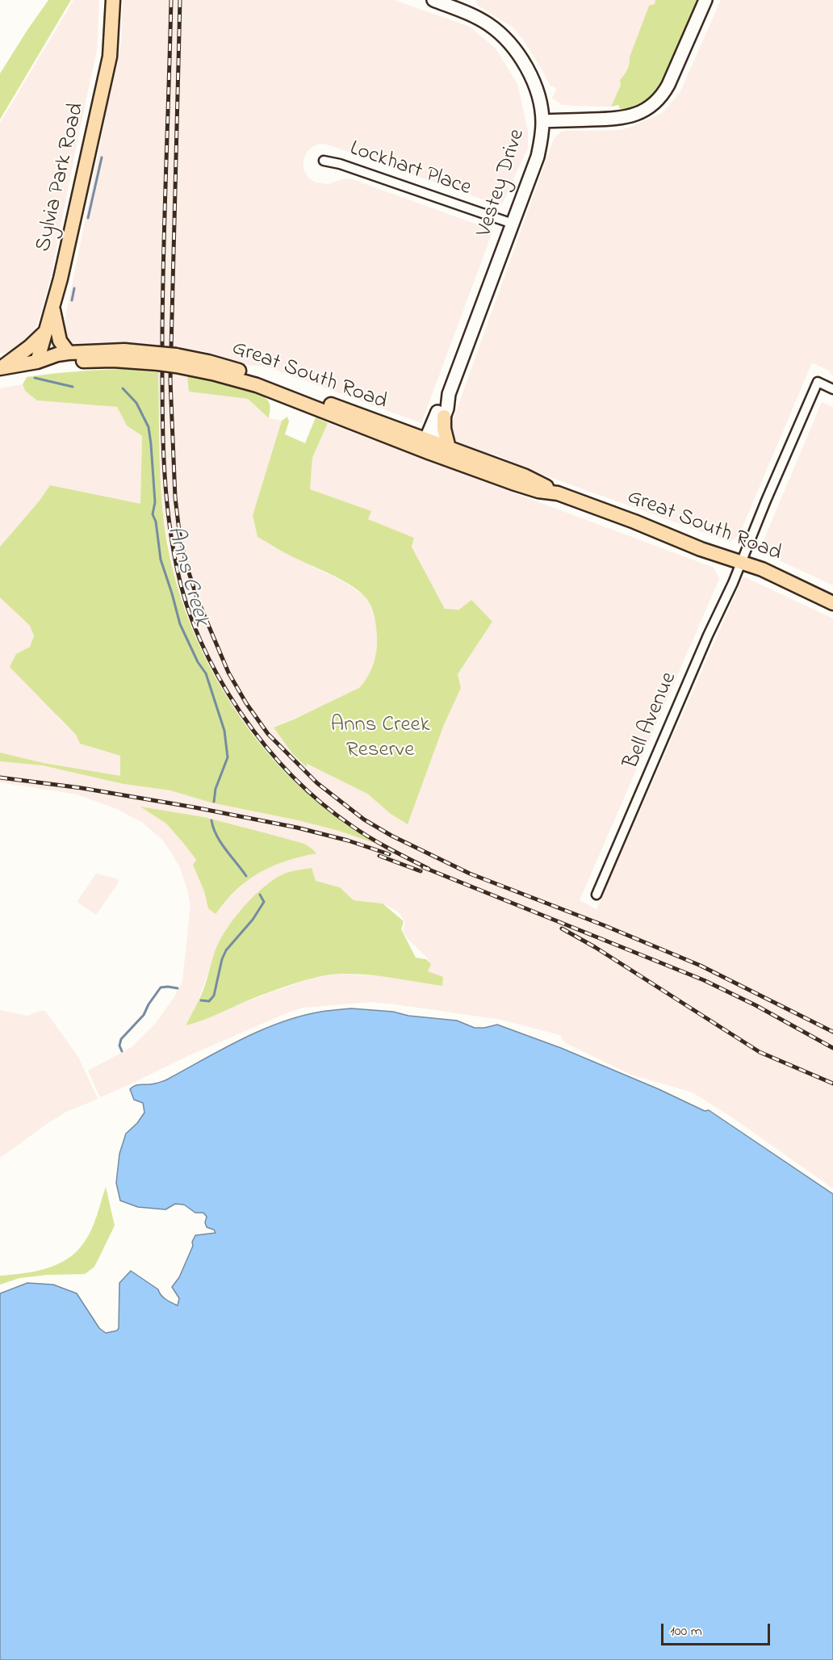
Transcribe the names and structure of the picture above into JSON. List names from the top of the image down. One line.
{"streets":{"main road":["Sylvia Park Road","Great South Road"],"street":["Lockhart Place","Vestey Drive","Bell Avenue"]},"crossings":[["Lockhart Place","Vestey Drive"],["Sylvia Park Road","Great South Road"],["Vestey Drive","Great South Road"],["Great South Road","Bell Avenue"]],"water":["Anns Creek"],"parks":["Anns Creek Reserve"],"scale_bar":"100 m"}
